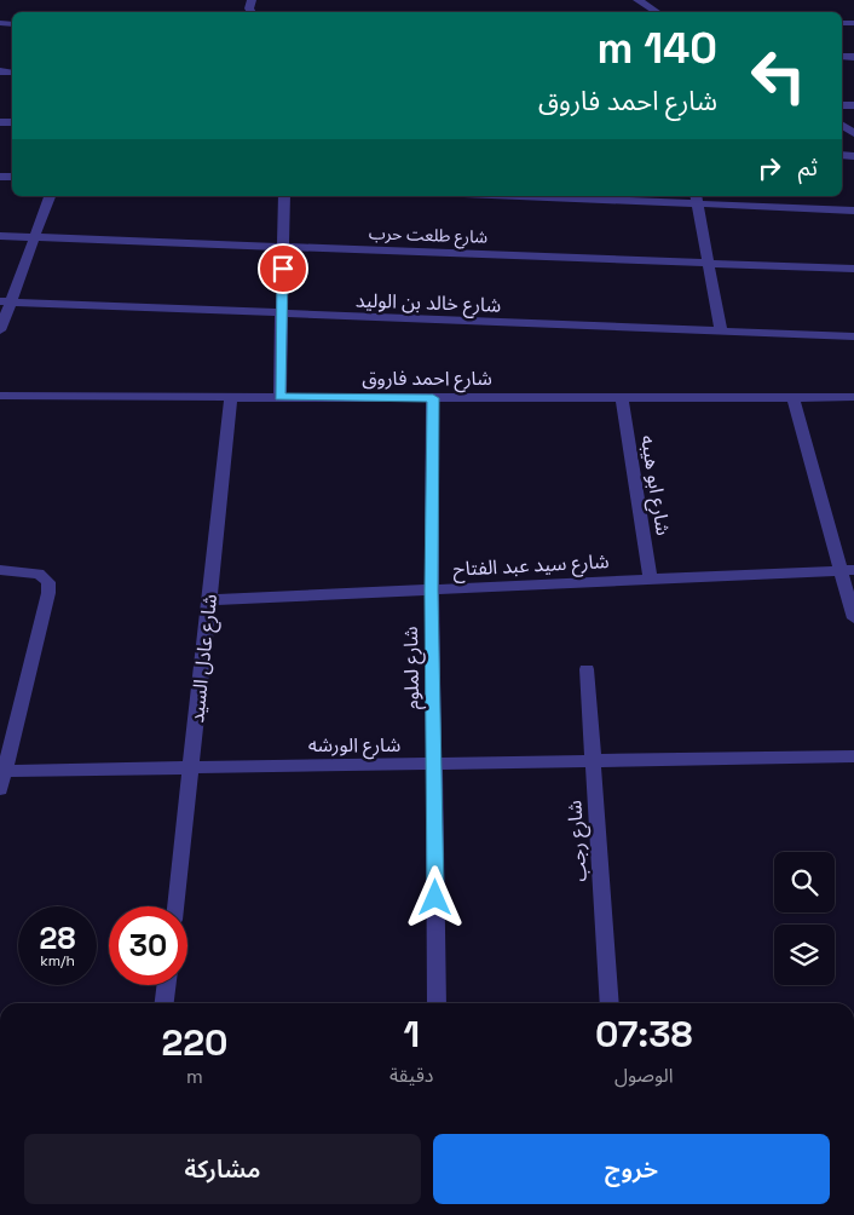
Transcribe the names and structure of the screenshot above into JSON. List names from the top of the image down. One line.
{"streets":{"street":["شارع طلعت حرب","شارع خالد بن الوليد","شارع احمد فاروق","شارع ابو هيبه","شارع سيد عبد الفتاح","شارع عادل السيد","شارع لملوم","شارع الورشه","شارع رجب"]},"crossings":[["شارع احمد فاروق","شارع ابو هيبه"],["شارع احمد فاروق","شارع عادل السيد"],["شارع احمد فاروق","شارع لملوم"],["شارع ابو هيبه","شارع سيد عبد الفتاح"],["شارع سيد عبد الفتاح","شارع عادل السيد"],["شارع سيد عبد الفتاح","شارع لملوم"],["شارع عادل السيد","شارع الورشه"],["شارع لملوم","شارع الورشه"],["شارع الورشه","شارع رجب"]],"page":{"turn":["140 m","شارع احمد فاروق"],"then":"ثم","speed":"28 km/h","limit":"30","eta":["07:38","الوصول","1","دقيقة","220","m"],"buttons":["خروج","مشاركة"]}}
